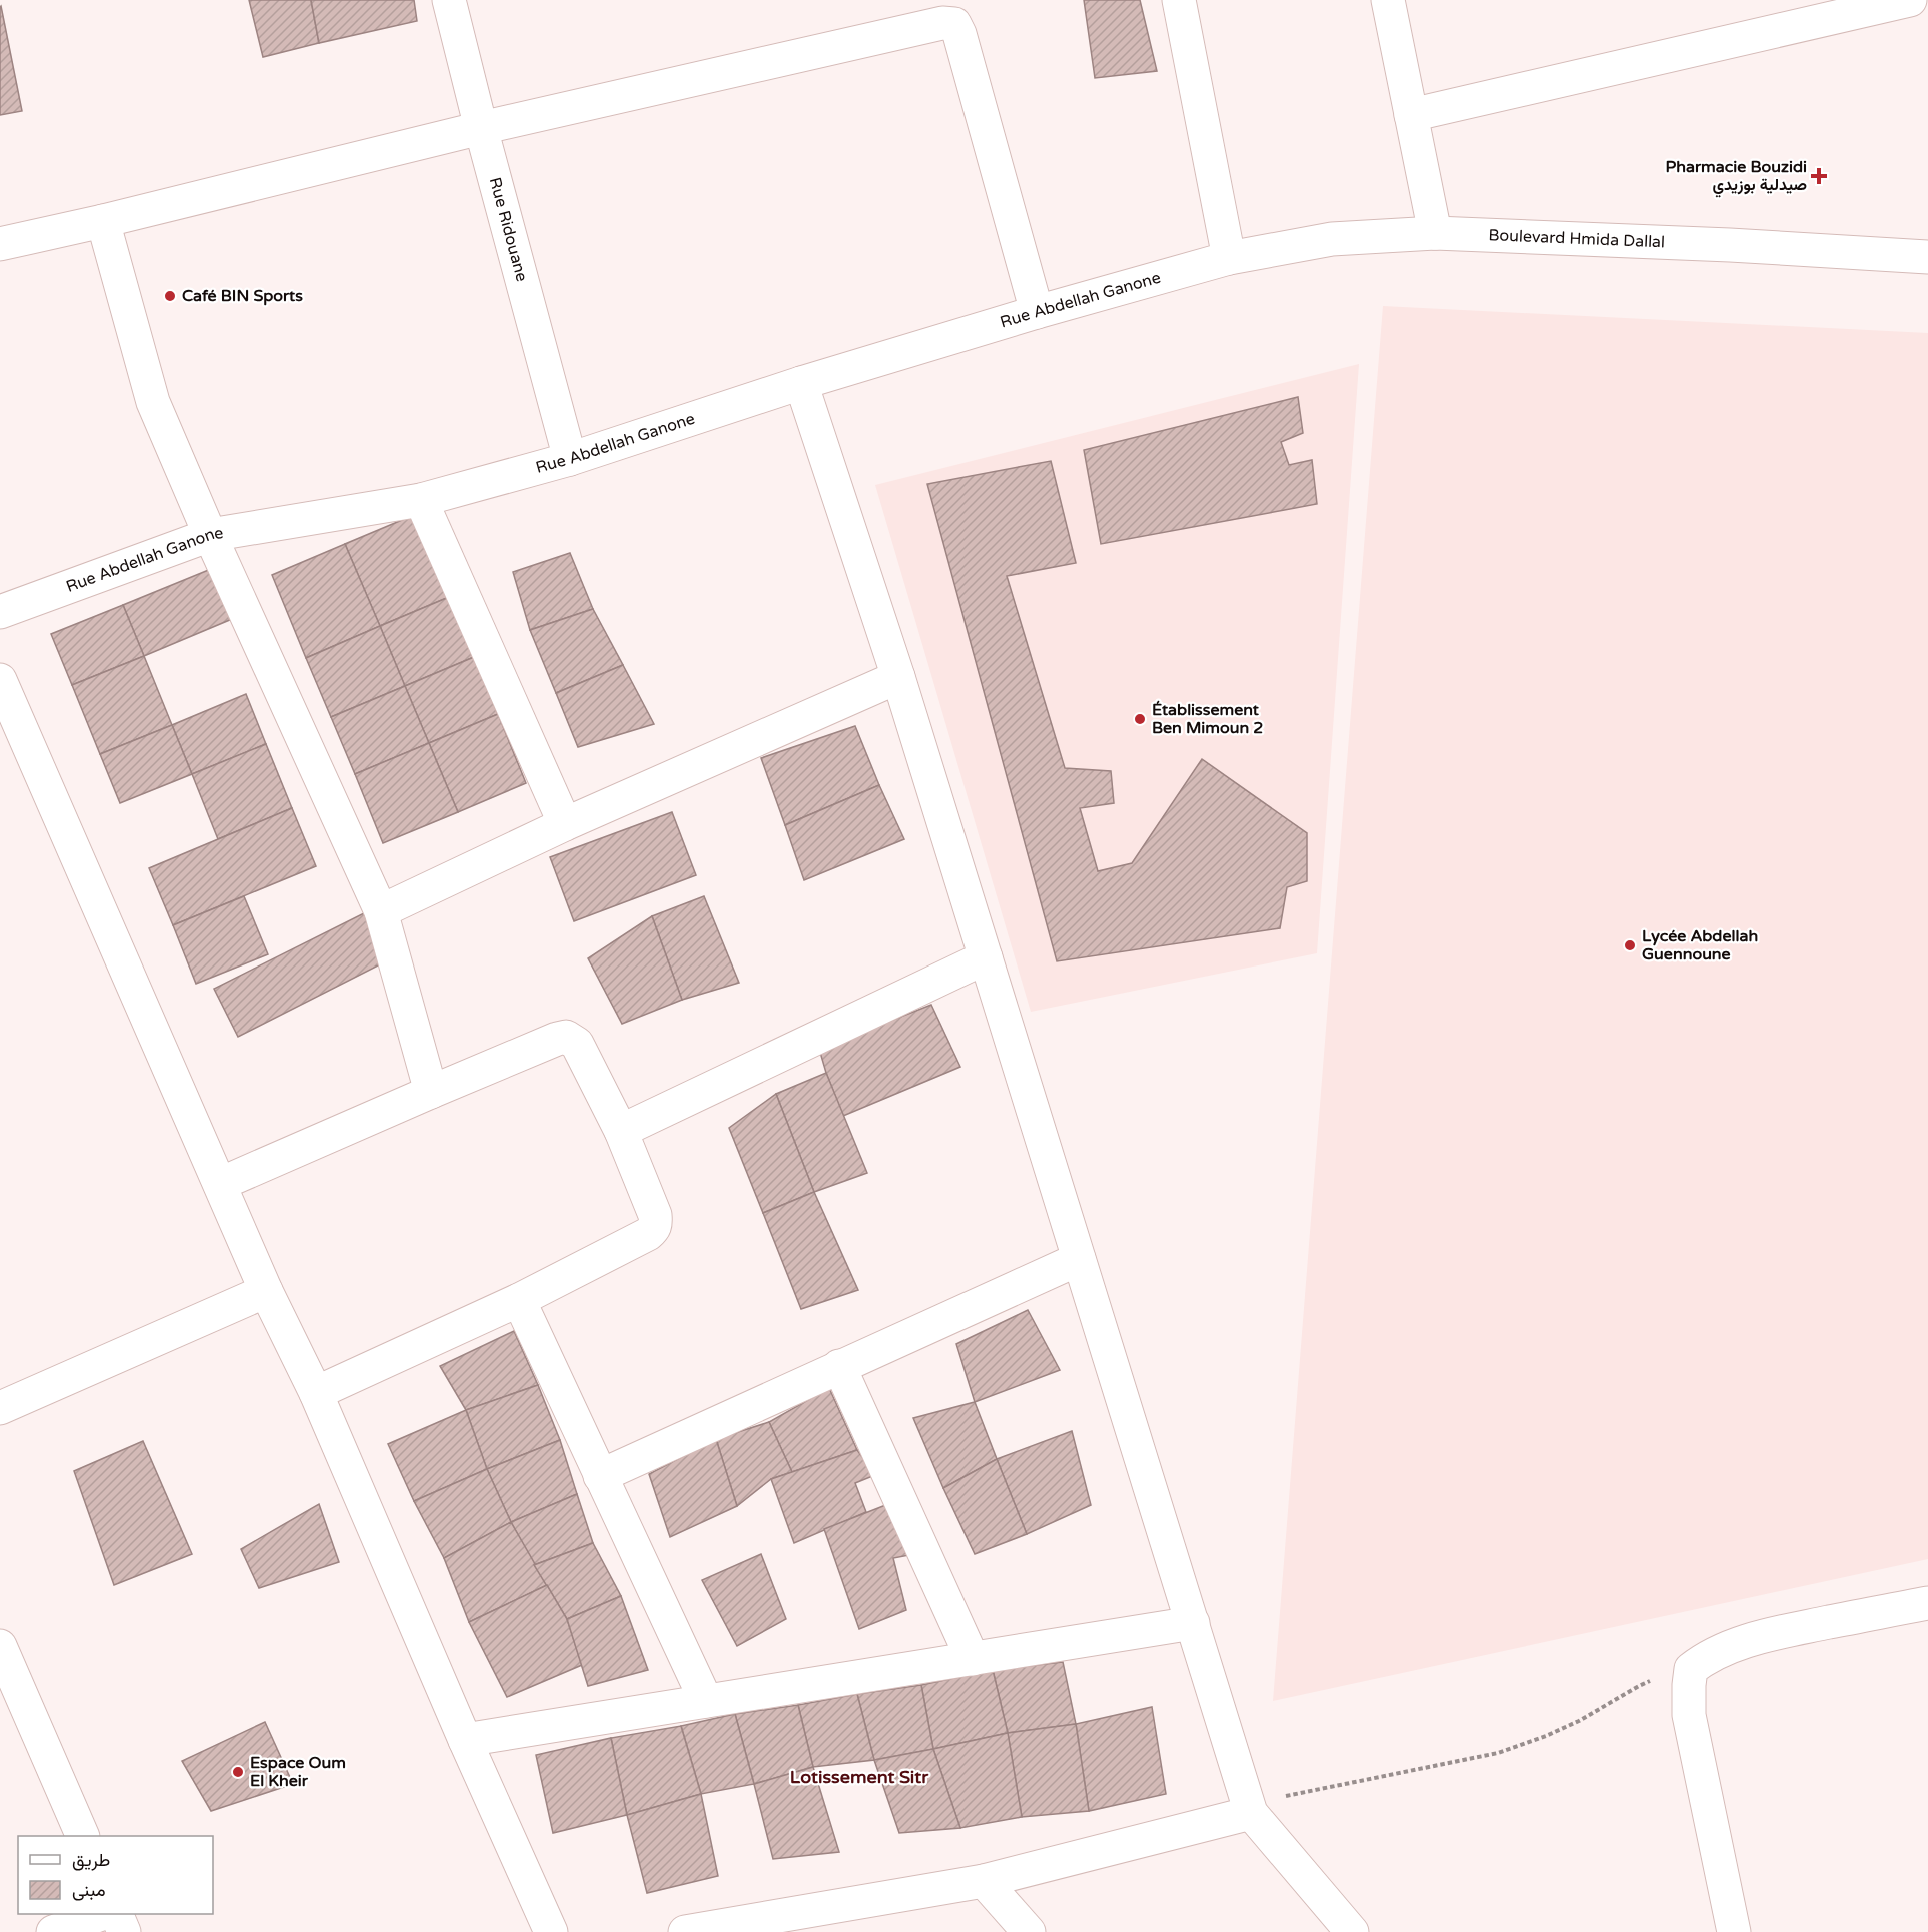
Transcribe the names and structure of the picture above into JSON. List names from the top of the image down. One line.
{"streets":{"street":["Rue Ridouane","Boulevard Hmida Dallal","Rue Abdellah Ganone"]},"crossings":[["Rue Ridouane","Rue Abdellah Ganone"],["Boulevard Hmida Dallal","Rue Abdellah Ganone"]],"districts":["Lotissement Sitr"],"places":{"health":["Pharmacie Bouzidi صيدلية بوزيدي"],"other":["Café BIN Sports","Établissement Ben Mimoun 2","Lycée Abdellah Guennoune","Espace Oum El Kheir"]},"legend":["طريق","مبنى"]}
